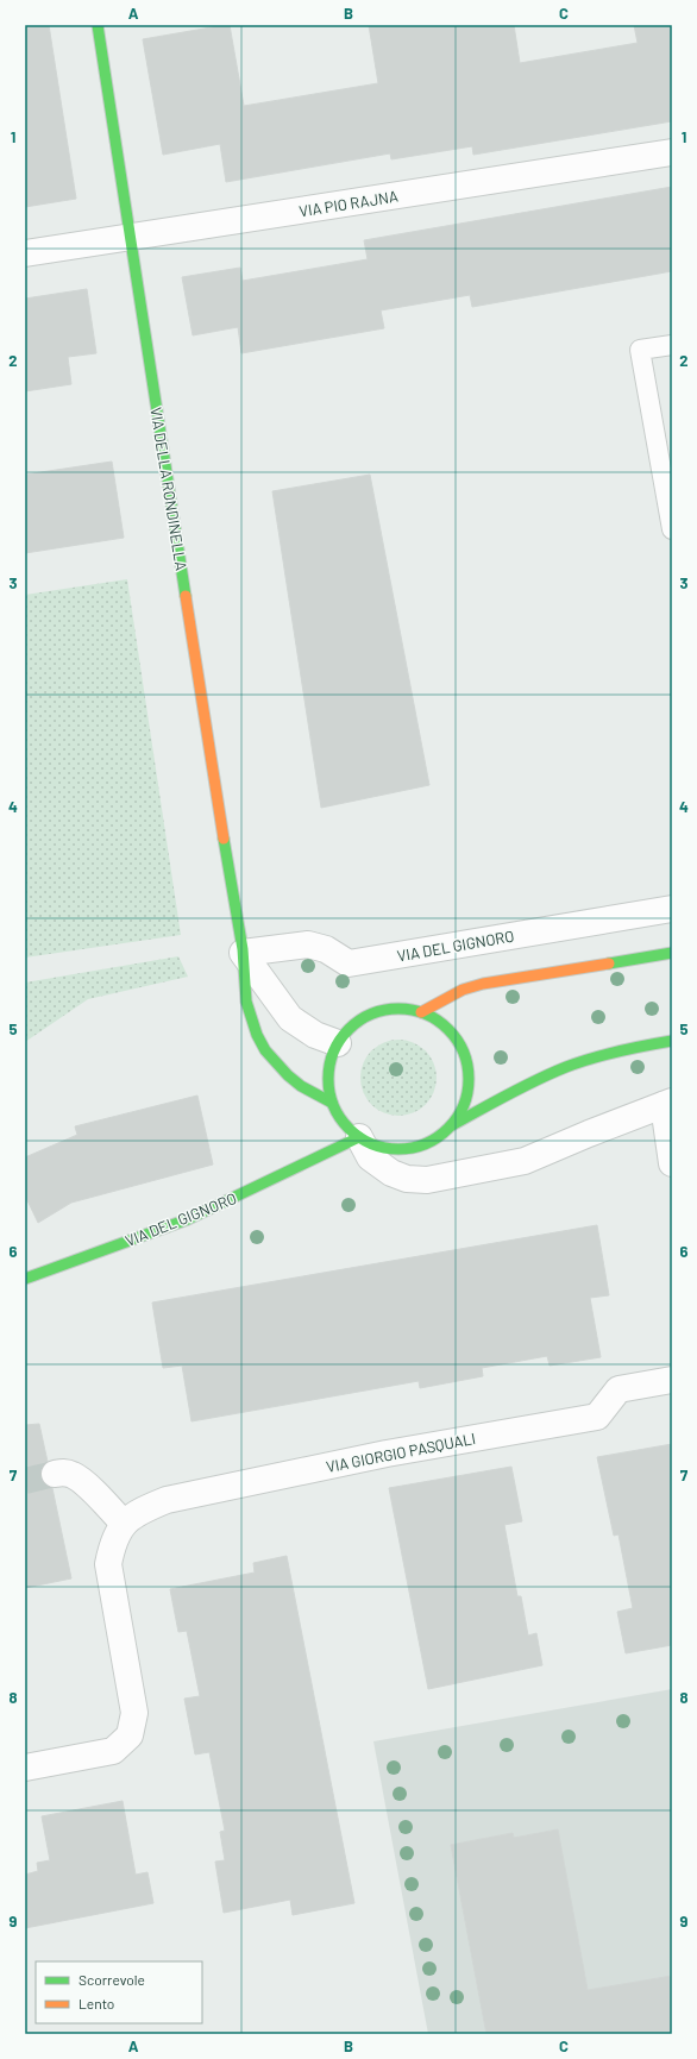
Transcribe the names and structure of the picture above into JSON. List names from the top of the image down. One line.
{"streets":{"main road":["VIA DELLA RONDINELLA","VIA DEL GIGNORO"],"street":["VIA PIO RAJNA","VIA GIORGIO PASQUALI"]},"crossings":[["VIA PIO RAJNA","VIA DELLA RONDINELLA"],["VIA DELLA RONDINELLA","VIA DEL GIGNORO"]],"legend":["Scorrevole","Lento"],"grid":{"columns":["A","B","C"],"rows":["1","2","3","4","5","6","7","8","9"]}}
